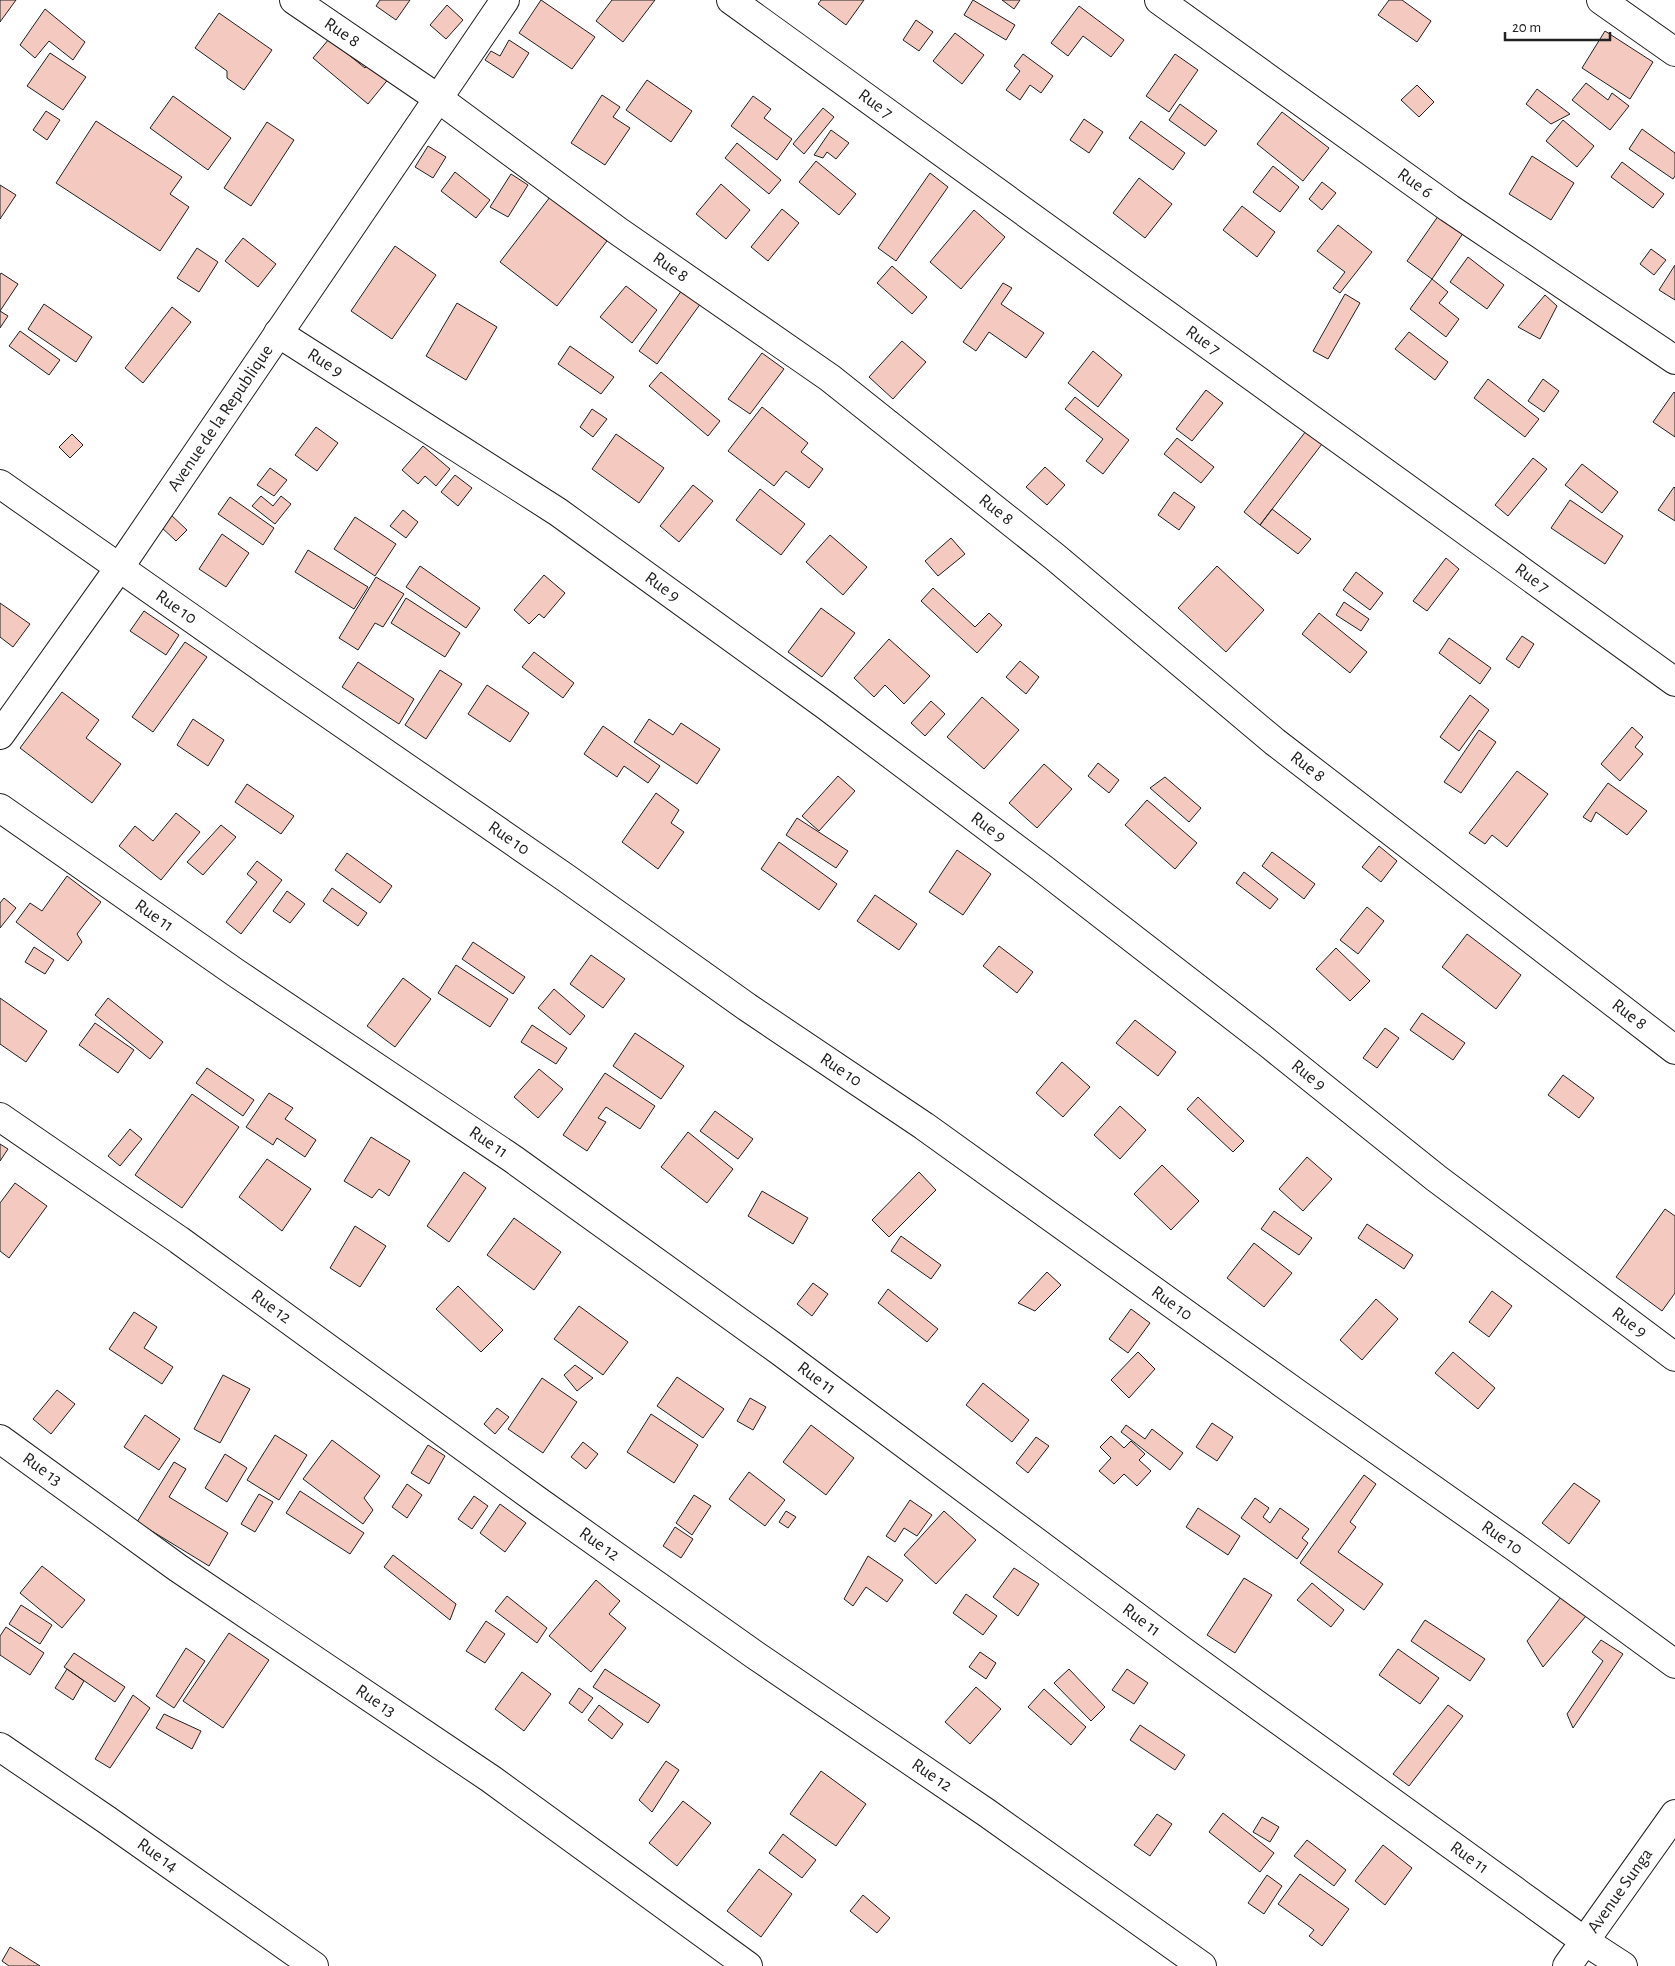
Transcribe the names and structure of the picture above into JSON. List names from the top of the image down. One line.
{"streets":{"street":["Rue 8","Rue 7","Rue 6","Rue 9","Avenue de la Republique","Rue 10","Rue 11","Rue 12","Rue 13","Rue 14","Avenue Sunga"]},"crossings":[["Rue 8","Avenue de la Republique"],["Rue 9","Avenue de la Republique"],["Avenue de la Republique","Rue 10"],["Rue 11","Avenue Sunga"]],"scale_bar":"20 m"}
